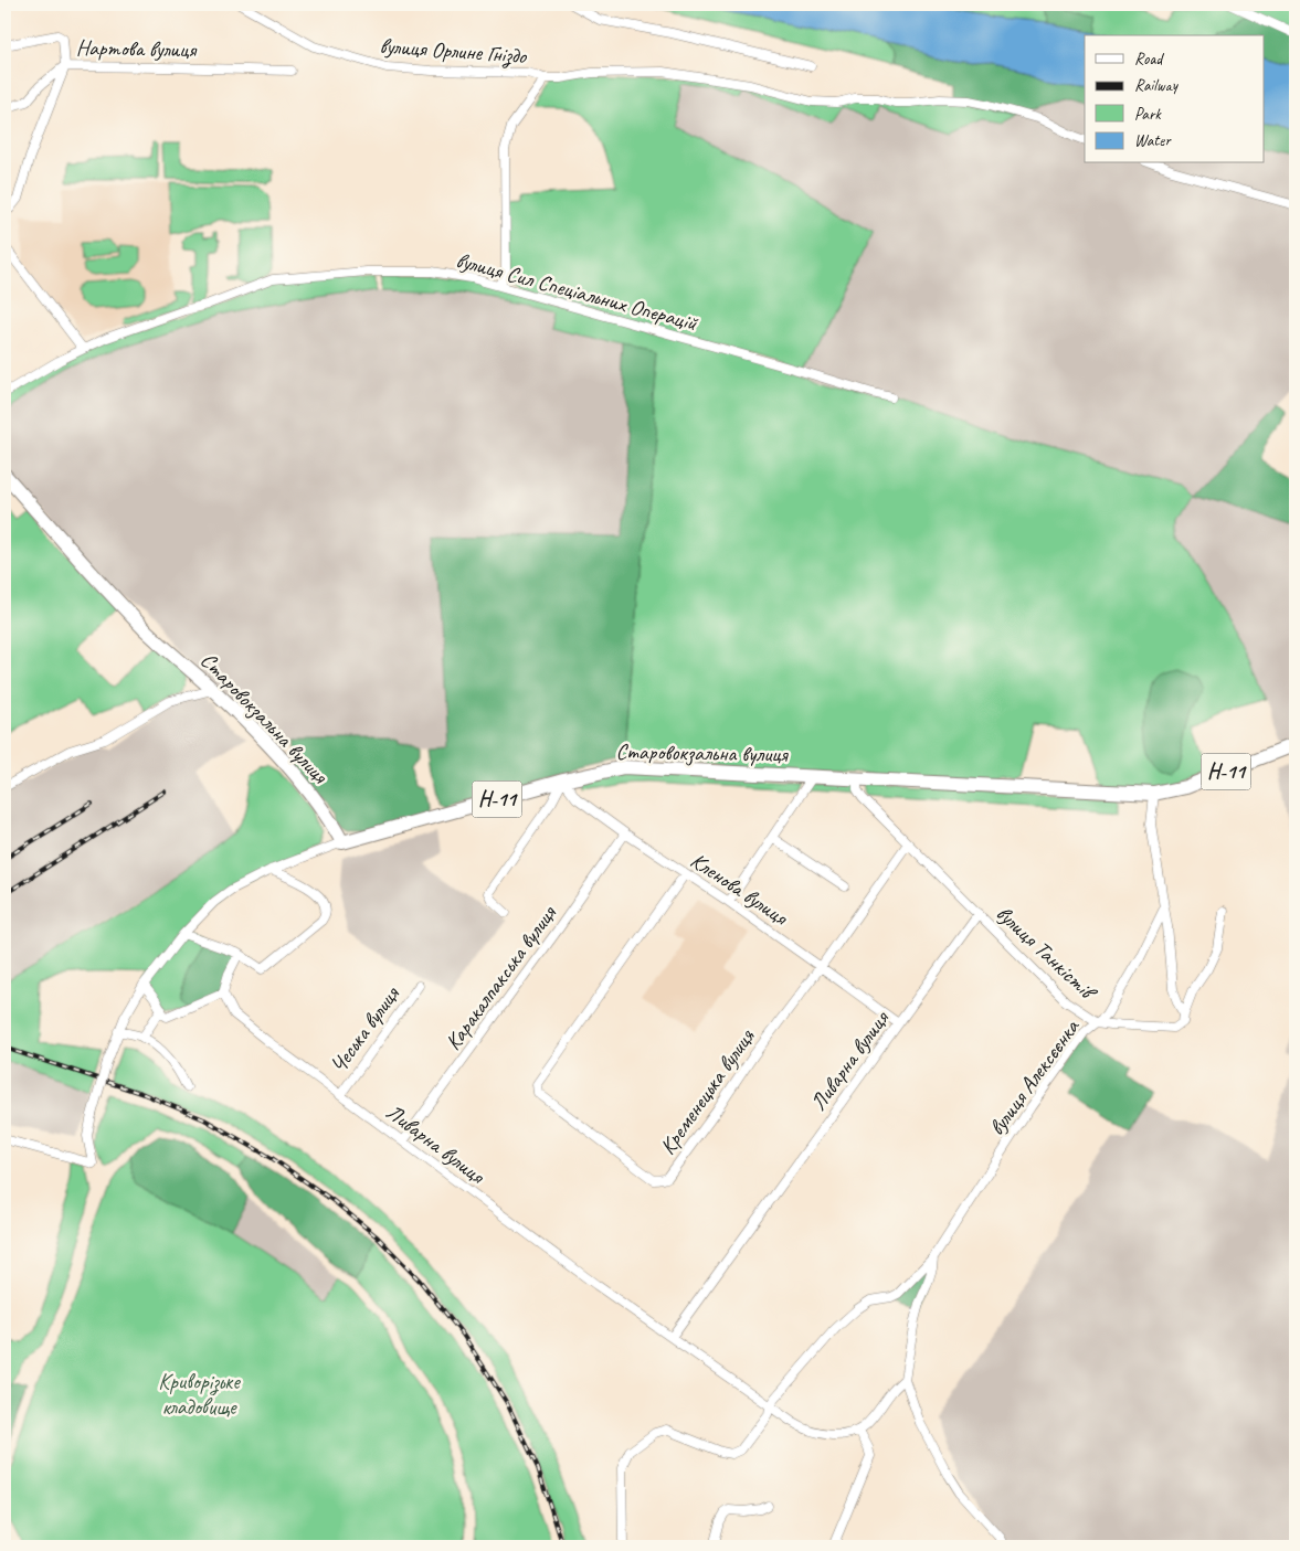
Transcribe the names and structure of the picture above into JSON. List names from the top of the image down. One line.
{"streets":{"main road":["Старовокзальна вулиця","Н-11"],"street":["Нартова вулиця","вулиця Орлине Гніздо","вулиця Сил Спеціальних Операцій","Кленова вулиця","вулиця Танкістів","Каракалпакська вулиця","Чеська вулиця","Ливарна вулиця","вулиця Алексєєнка","Кременецька вулиця"]},"crossings":[["Старовокзальна вулиця","Кленова вулиця"],["Старовокзальна вулиця","вулиця Танкістів"],["Кленова вулиця","Каракалпакська вулиця"],["Кленова вулиця","Ливарна вулиця"],["Кленова вулиця","Кременецька вулиця"],["вулиця Танкістів","Ливарна вулиця"],["вулиця Танкістів","вулиця Алексєєнка"],["вулиця Танкістів","Кременецька вулиця"],["Каракалпакська вулиця","Ливарна вулиця"],["Чеська вулиця","Ливарна вулиця"]],"parks":["Криворізьке кладовище"],"legend":["Road","Railway","Park","Water"]}
